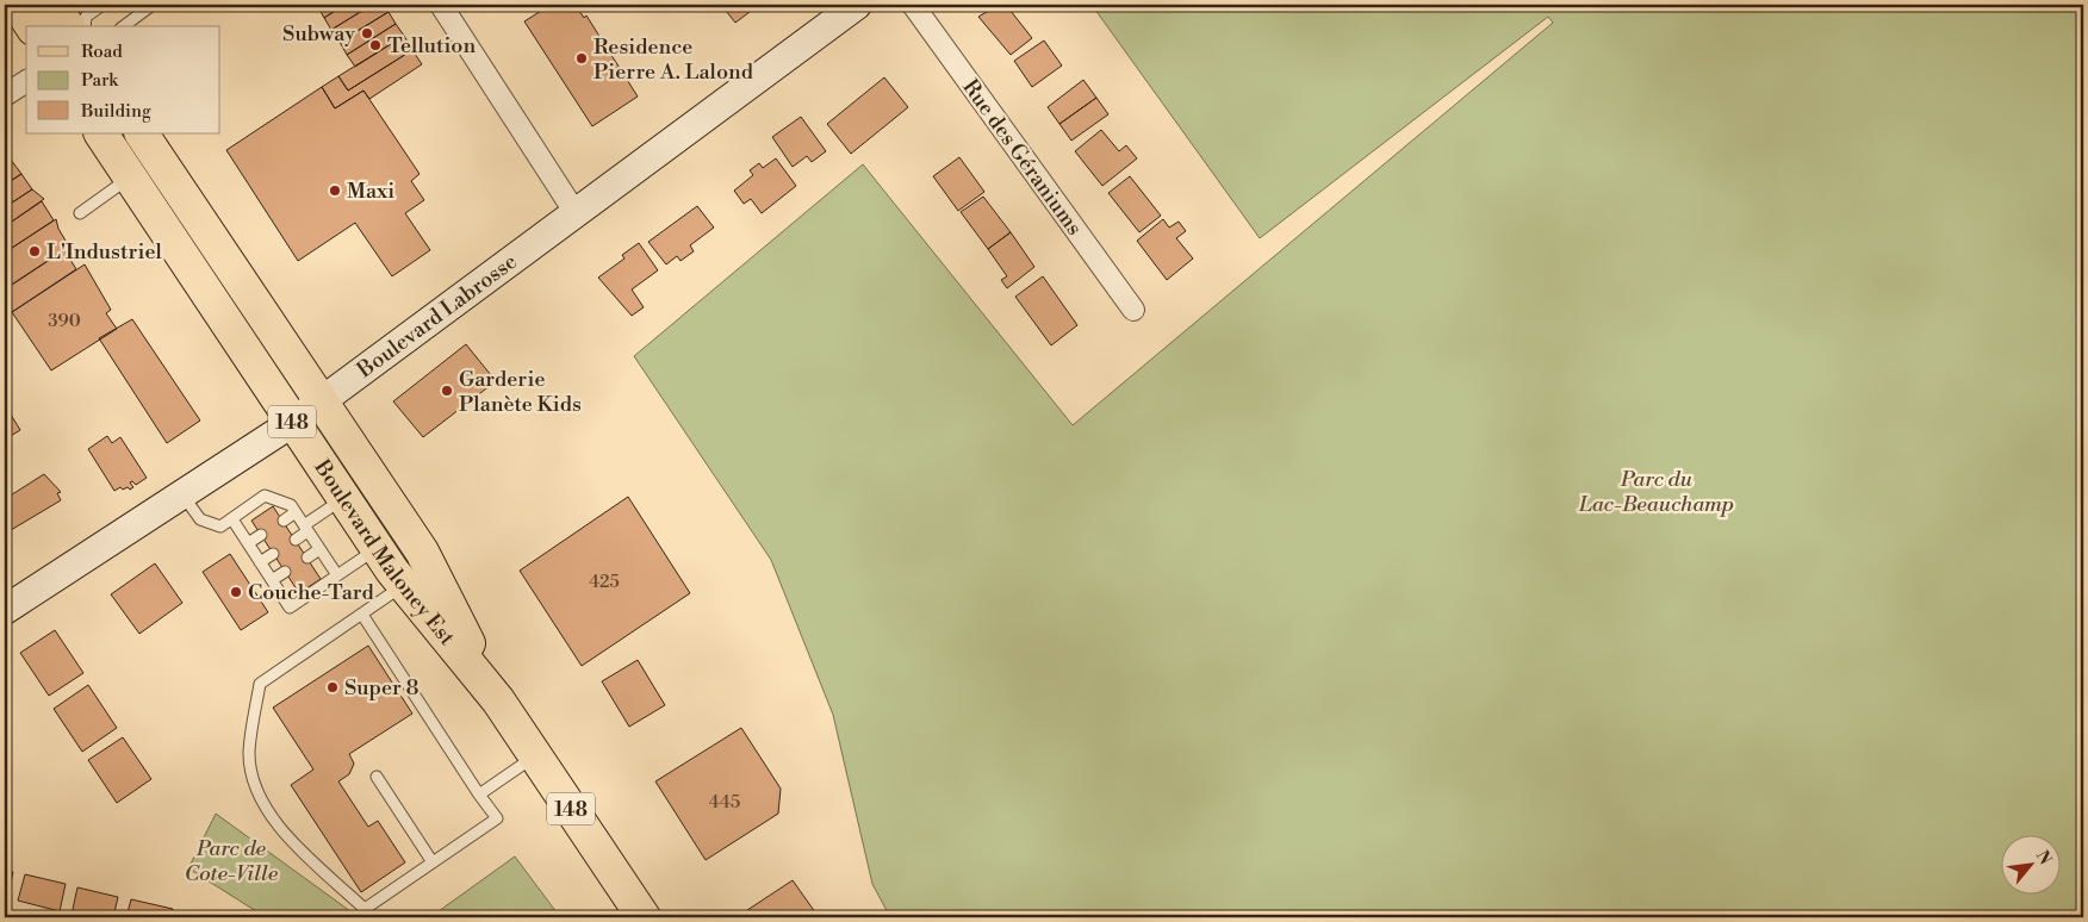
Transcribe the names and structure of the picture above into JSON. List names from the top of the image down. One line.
{"streets":{"main road":["Boulevard Labrosse","148","Boulevard Maloney Est"],"street":["Rue des Géraniums"]},"crossings":[["Boulevard Labrosse","Boulevard Maloney Est"]],"parks":["Parc du Lac-Beauchamp","Parc de Cote-Ville"],"places":["Subway","Tellution","Residence Pierre A. Lalond","Maxi","L'Industriel","Garderie Planète Kids","Couche-Tard","Super 8"],"house_numbers":["390","425","445"],"legend":["Road","Park","Building"],"north":"top right"}
